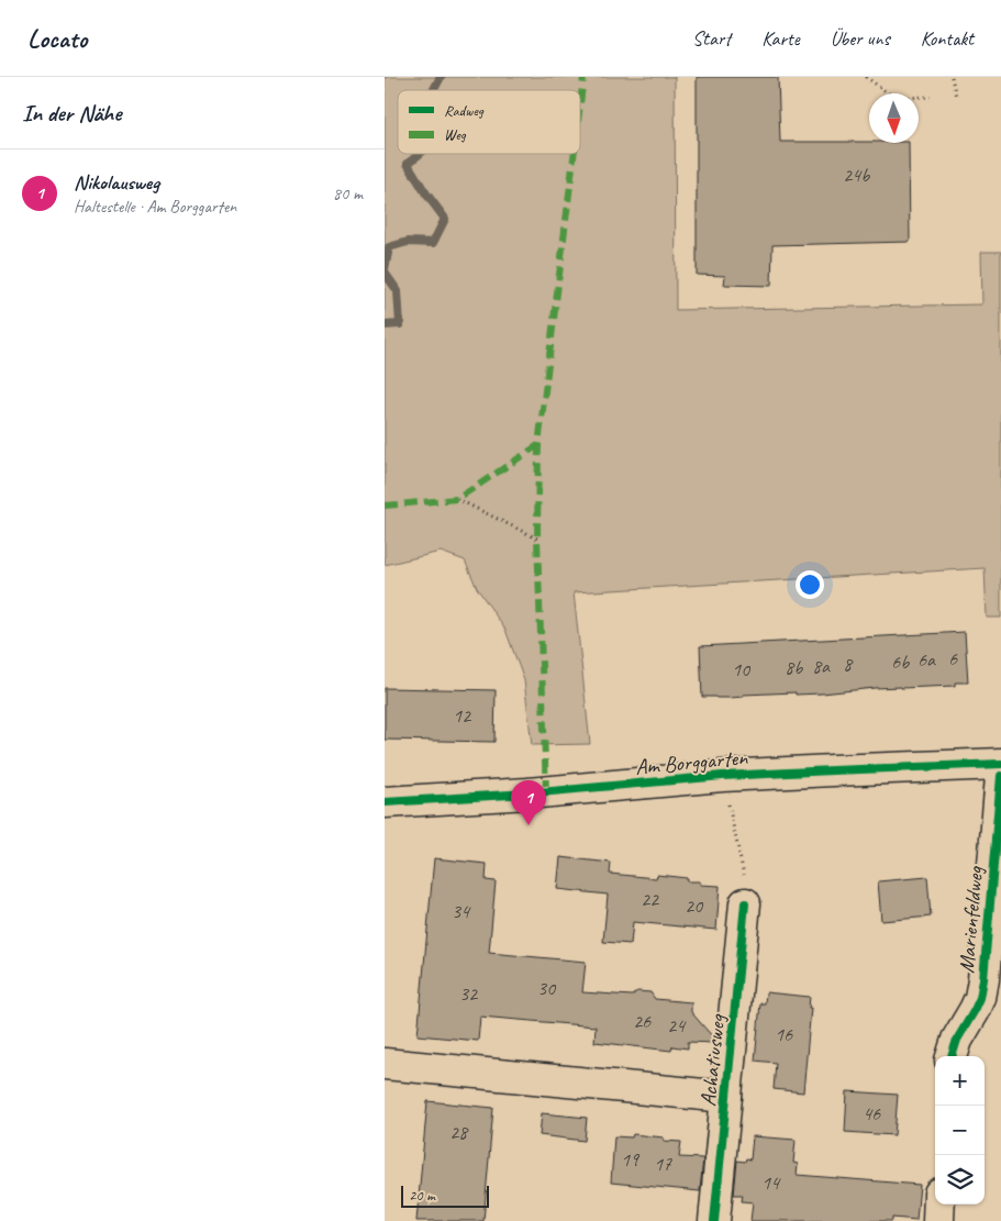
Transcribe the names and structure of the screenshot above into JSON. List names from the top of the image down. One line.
{"streets":{"street":["Am Borggarten","Marienfeldweg","Achatiusweg"]},"house_numbers":["24b","6","6a","6b","8","8a","8b","10","12","22","20","34","30","32","26","24","16","46","28","19","17","14"],"legend":["Radweg","Weg"],"scale_bar":"20 m","north":"bottom","page":{"header":"Locato","nav":["Start","Karte","Über uns","Kontakt"],"heading":"In der Nähe","list":[{"mark":"1","name":"Nikolausweg","note":"Haltestelle · Am Borggarten","value":"80 m"}],"pins":"1","map_buttons":["+","−"],"scale":"20 m"}}
